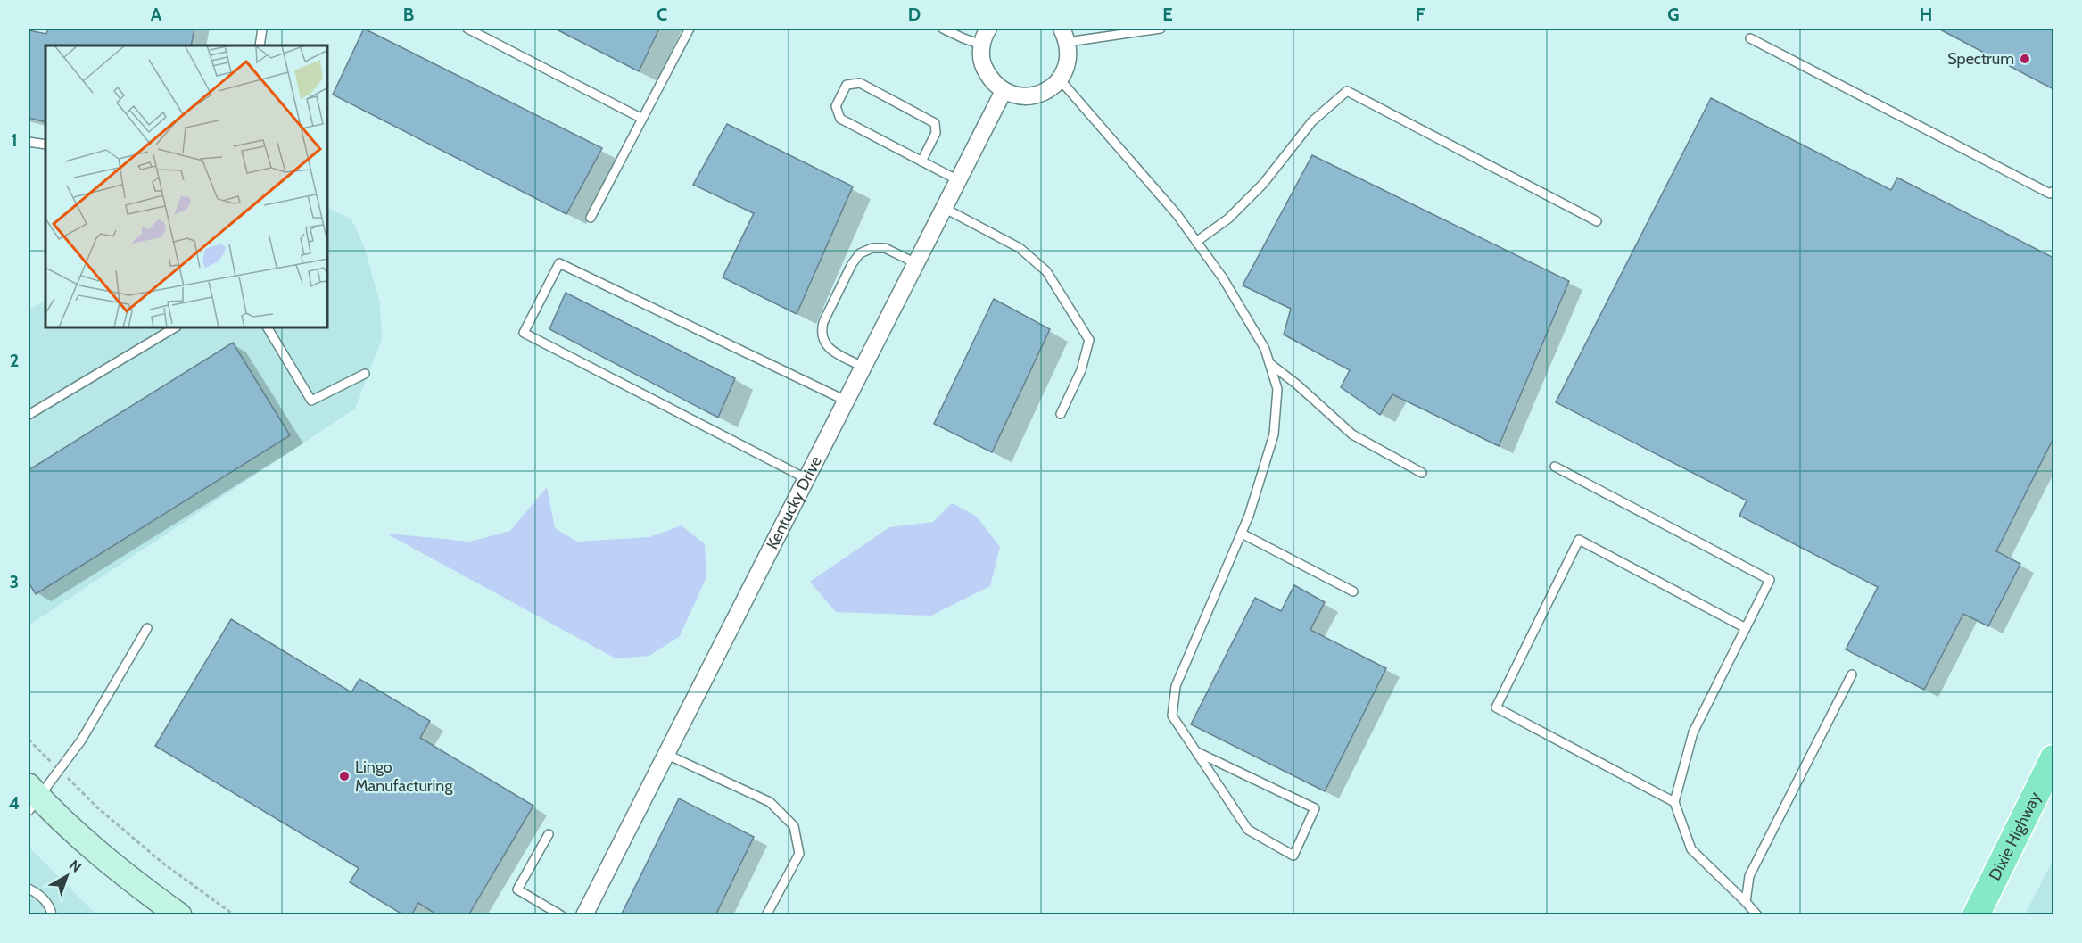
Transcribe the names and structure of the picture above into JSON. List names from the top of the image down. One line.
{"streets":{"main road":["Dixie Highway"],"street":["Kentucky Drive"]},"places":["Spectrum","Lingo Manufacturing"],"north":"top right","grid":{"columns":["A","B","C","D","E","F","G","H"],"rows":["1","2","3","4"]}}
